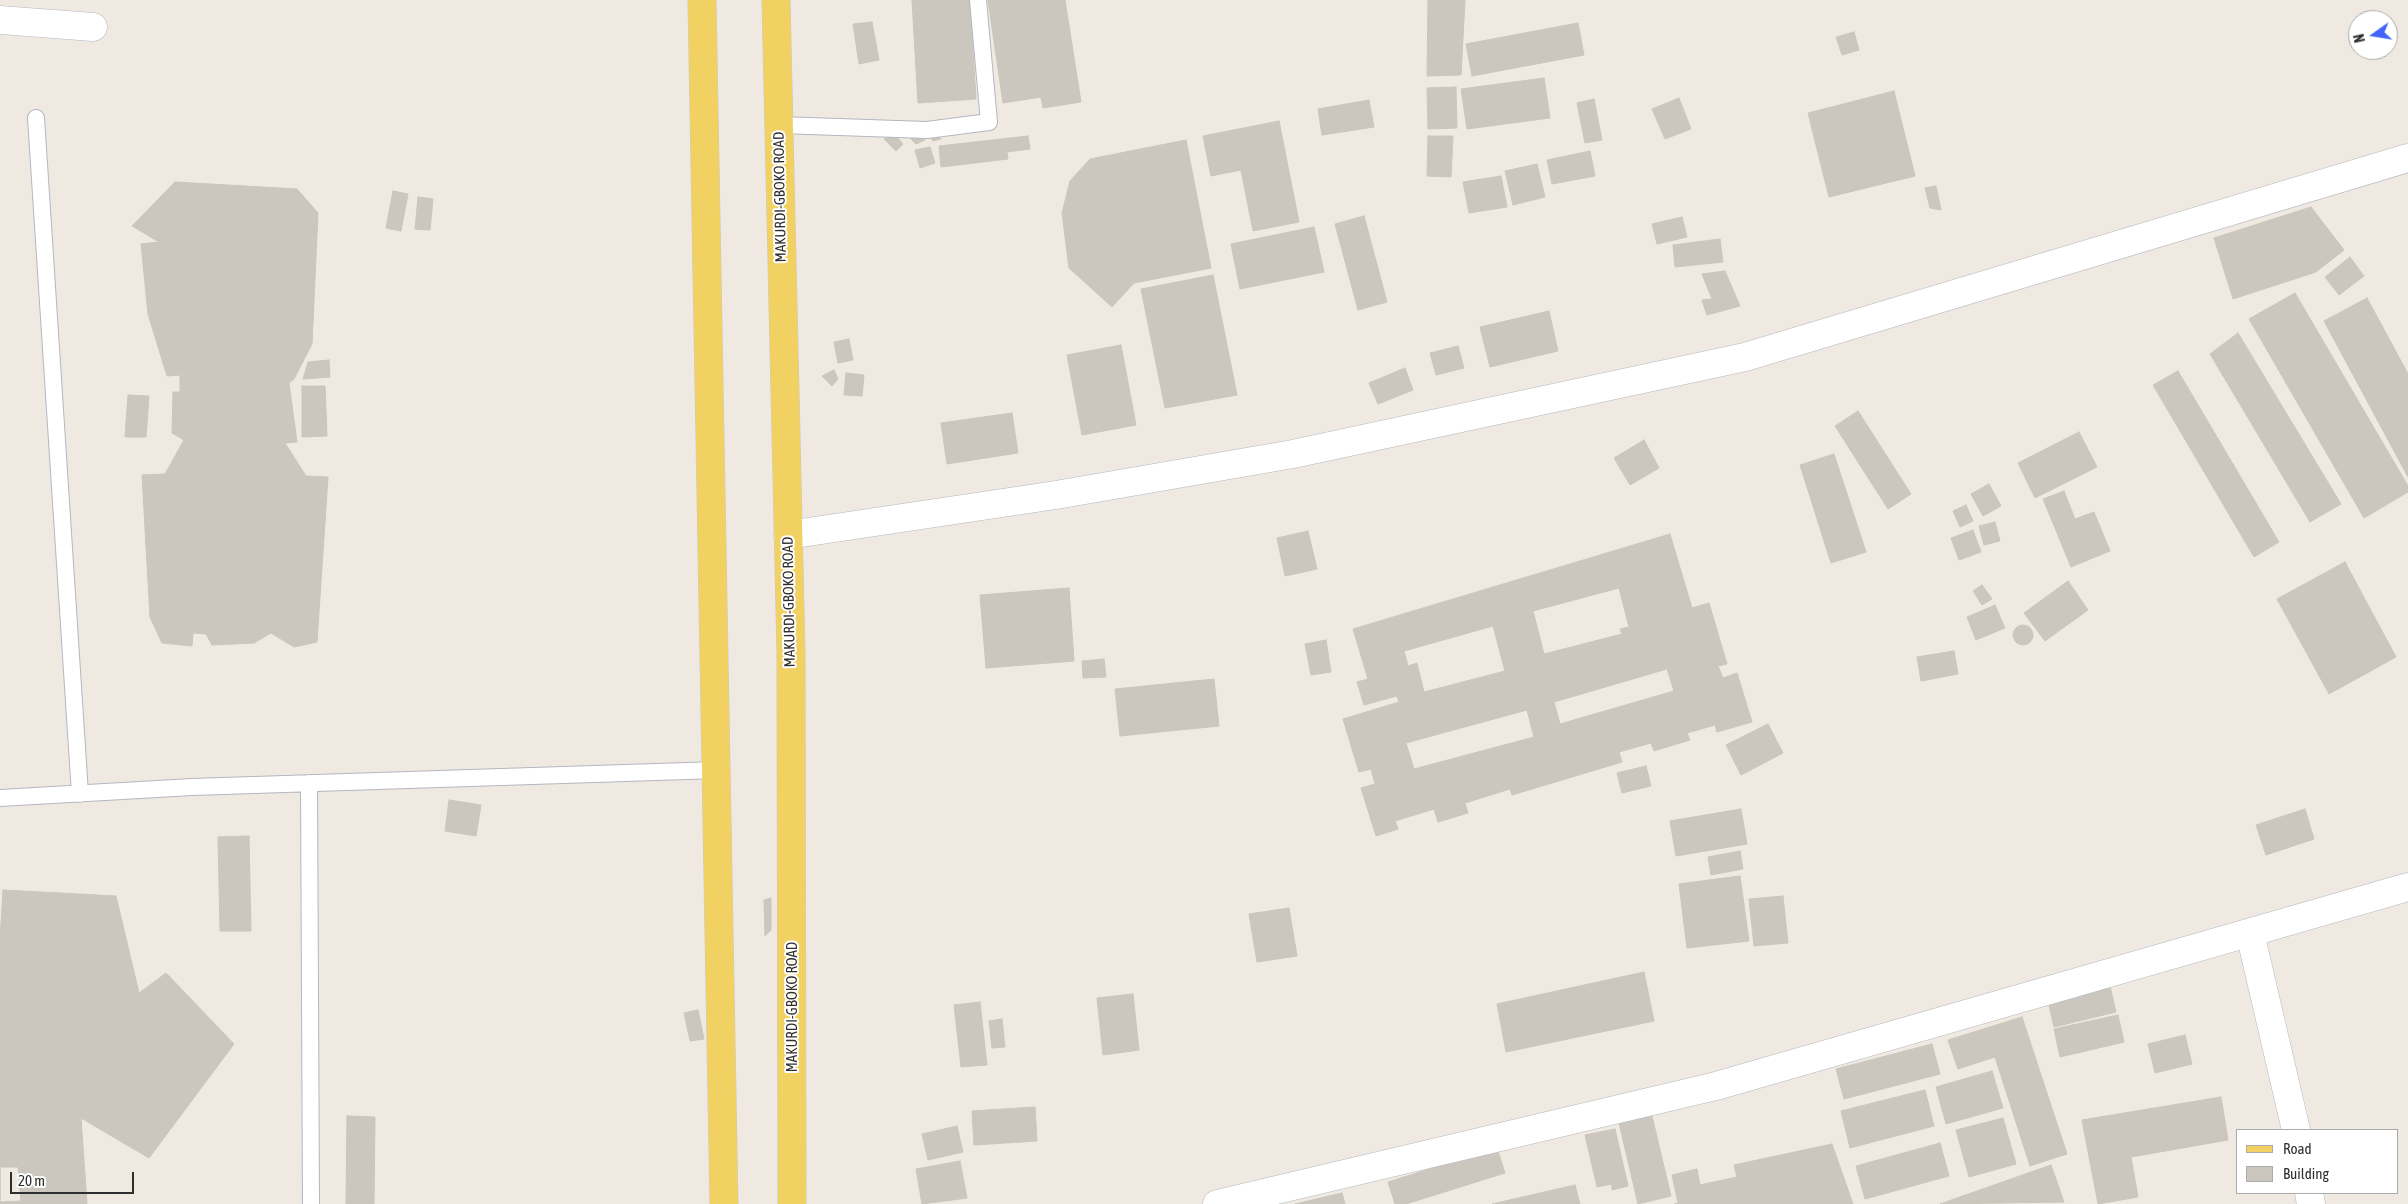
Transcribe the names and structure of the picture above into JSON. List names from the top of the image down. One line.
{"streets":{"main road":["MAKURDI-GBOKO ROAD"]},"legend":["Road","Building"],"scale_bar":"20 m","north":"left"}
